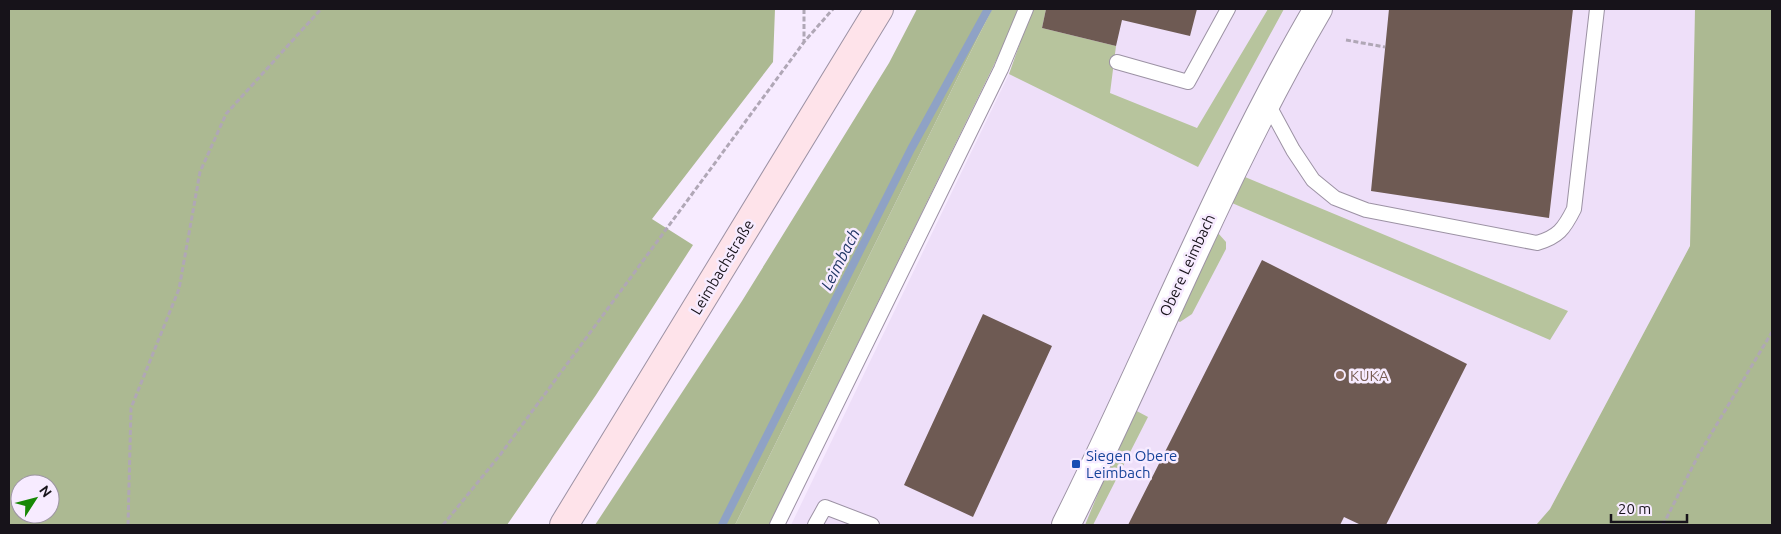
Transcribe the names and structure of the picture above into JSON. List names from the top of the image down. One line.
{"streets":{"main road":["Leimbachstraße"],"street":["Obere Leimbach"]},"water":["Leimbach"],"places":{"other":["KUKA"],"transit":["Siegen Obere Leimbach"]},"scale_bar":"20 m","north":"top right"}
